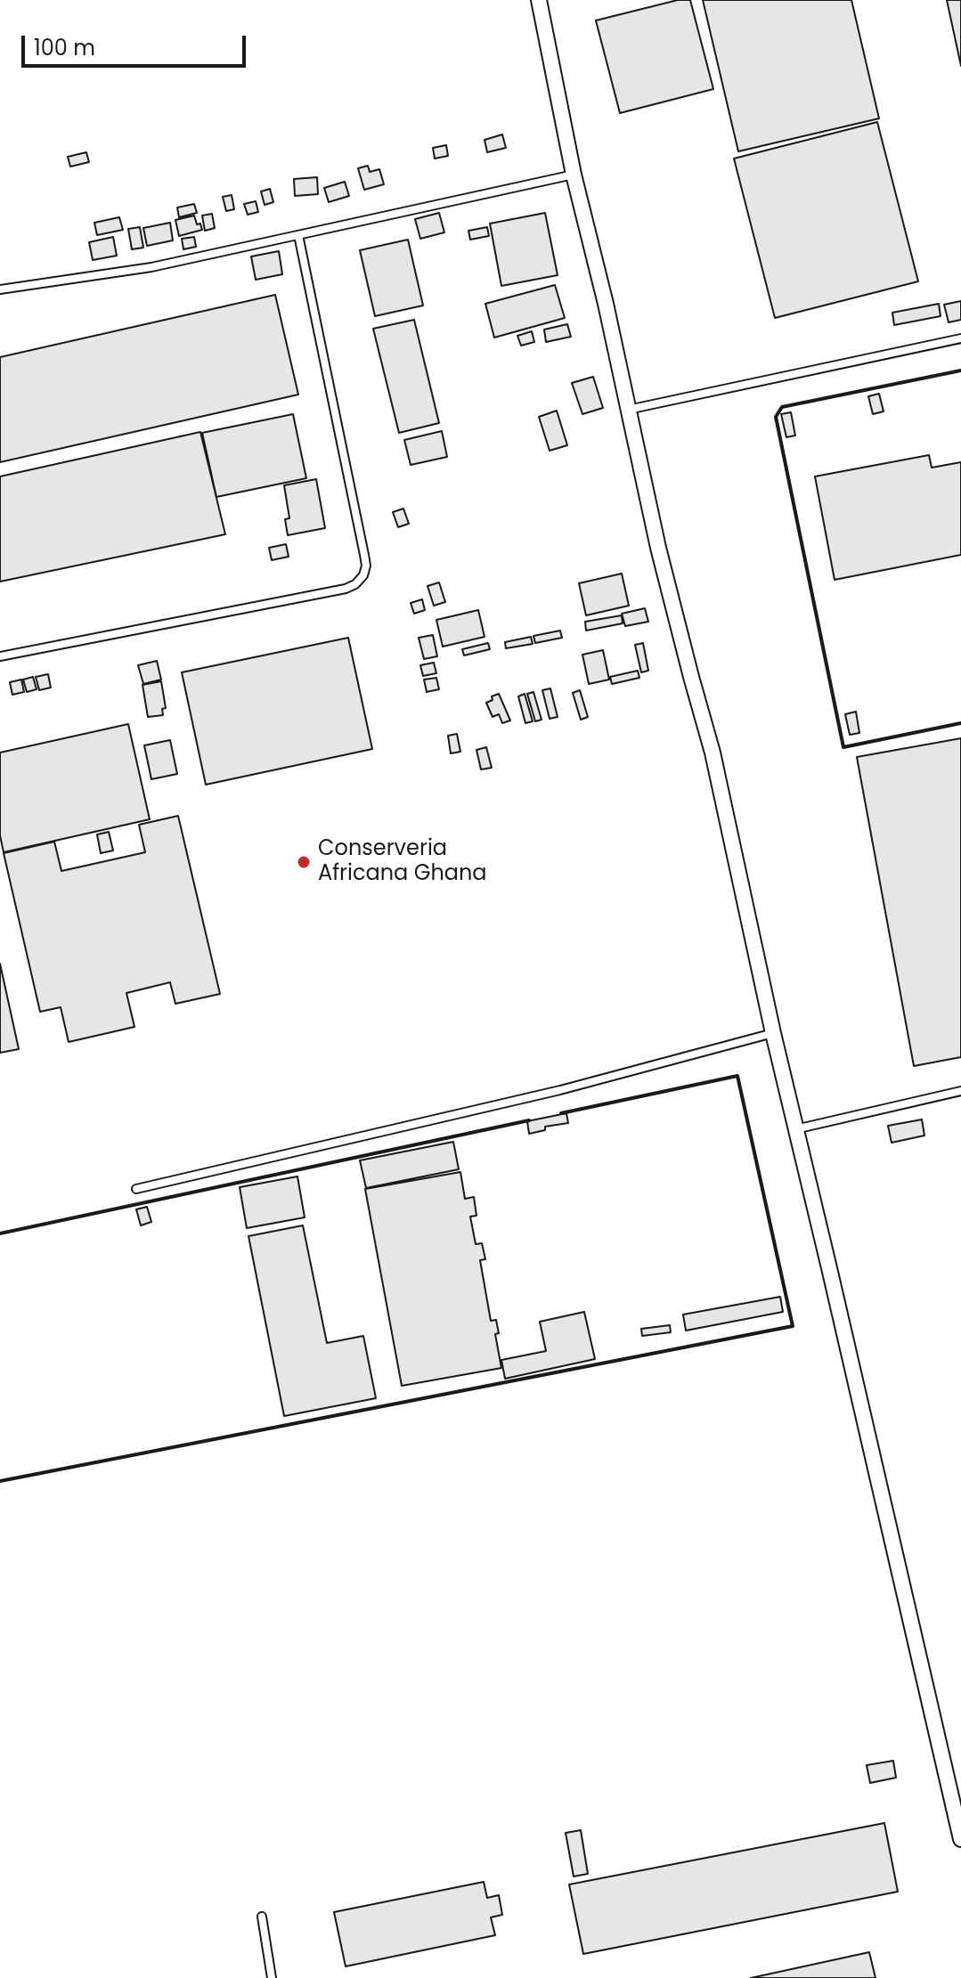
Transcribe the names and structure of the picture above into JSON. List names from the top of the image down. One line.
{"places":["Conserveria Africana Ghana"],"scale_bar":"100 m"}
